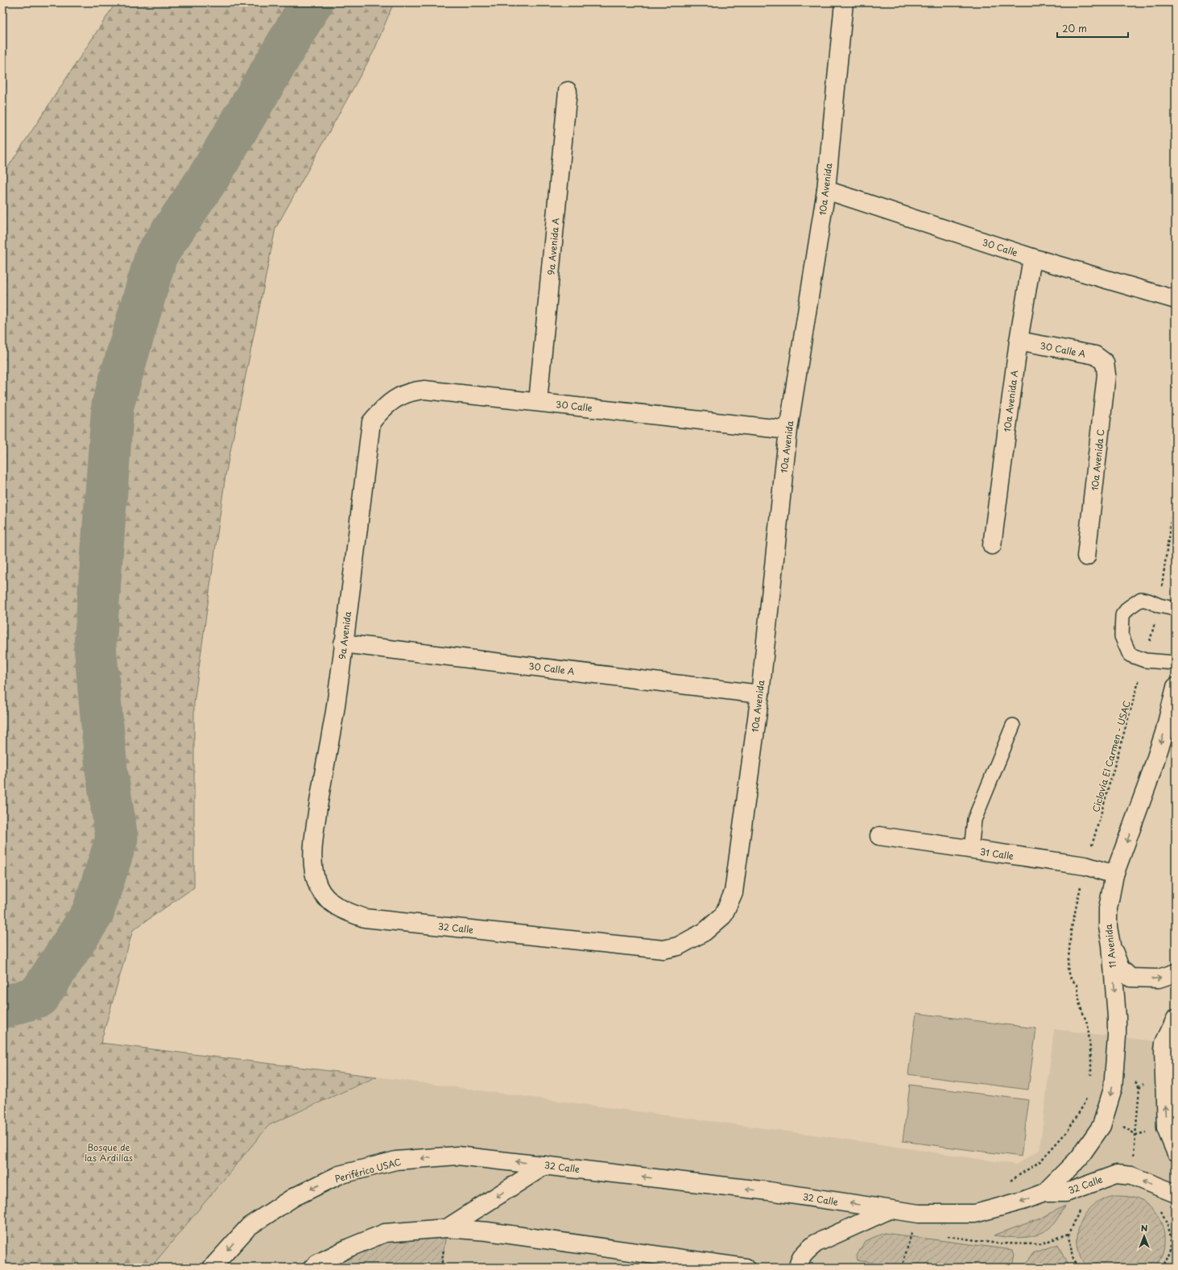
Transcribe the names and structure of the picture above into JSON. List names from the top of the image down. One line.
{"streets":{"street":["10a Avenida","9a Avenida A","30 Calle","30 Calle A","10a Avenida A","10a Avenida C","9a Avenida","31 Calle","32 Calle","11 Avenida","Periférico USAC"],"path":["Ciclovía El Carmen - USAC"]},"crossings":[["10a Avenida","30 Calle"],["10a Avenida","30 Calle A"],["10a Avenida","32 Calle"],["9a Avenida A","30 Calle"],["30 Calle","10a Avenida A"],["30 Calle","9a Avenida"],["30 Calle A","10a Avenida A"],["30 Calle A","10a Avenida C"],["30 Calle A","9a Avenida"],["9a Avenida","32 Calle"],["Ciclovía El Carmen - USAC","31 Calle"],["31 Calle","11 Avenida"],["32 Calle","11 Avenida"],["32 Calle","Periférico USAC"]],"one_way":["11 Avenida"],"parks":["Bosque de las Ardillas"],"scale_bar":"20 m","north":"top"}
